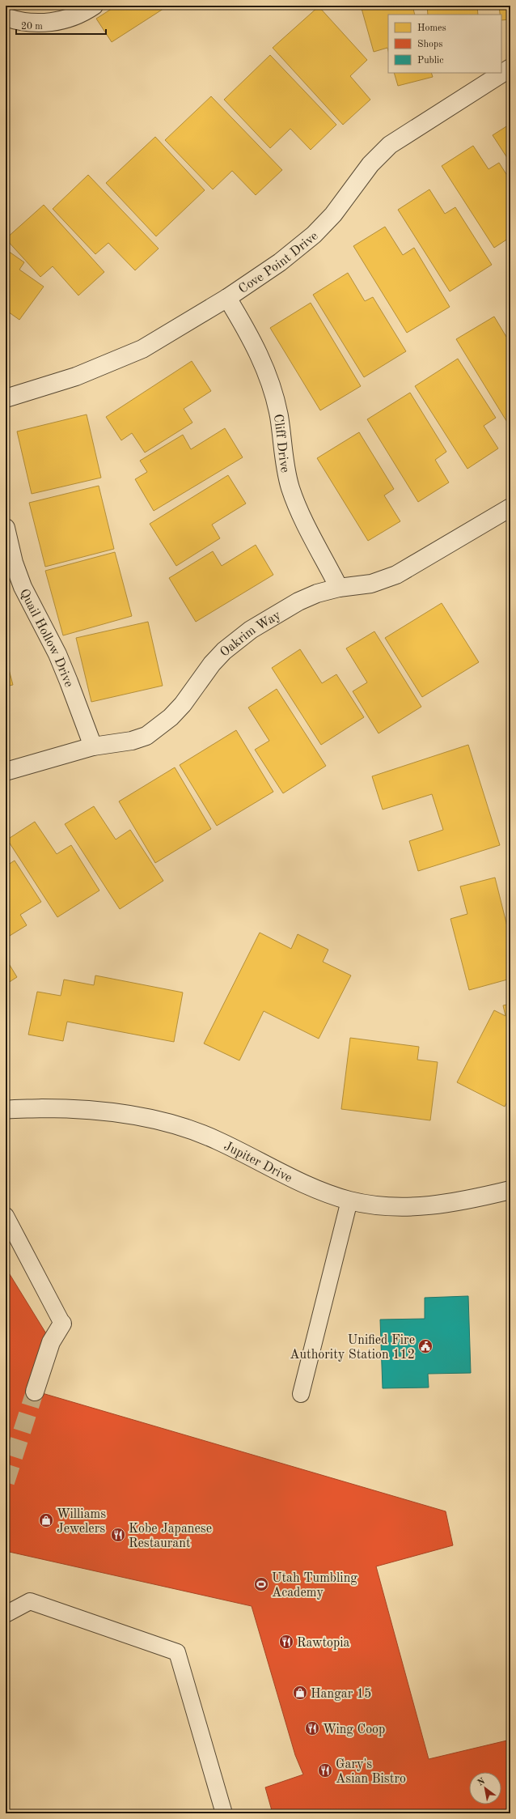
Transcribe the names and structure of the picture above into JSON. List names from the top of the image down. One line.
{"streets":{"street":["Cove Point Drive","Cliff Drive","Oakrim Way","Quail Hollow Drive","Jupiter Drive"]},"crossings":[["Cove Point Drive","Cliff Drive"],["Cliff Drive","Oakrim Way"],["Oakrim Way","Quail Hollow Drive"]],"places":{"public building":["Unified Fire Authority Station 112"],"shop":["Williams Jewelers","Hangar 15"],"restaurant":["Kobe Japanese Restaurant","Rawtopia","Wing Coop","Gary's Asian Bistro"],"sports":["Utah Tumbling Academy"]},"legend":["Homes","Shops","Public"],"scale_bar":"20 m","north":"top left"}
